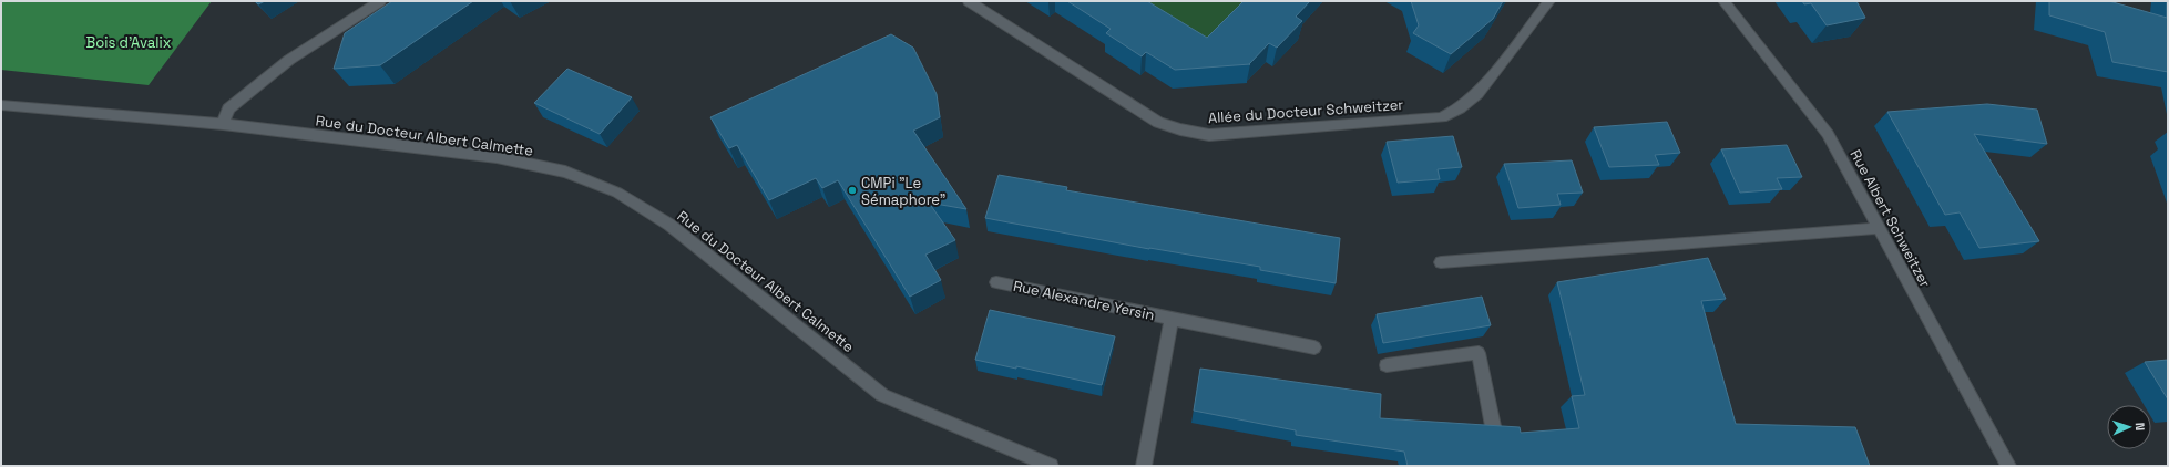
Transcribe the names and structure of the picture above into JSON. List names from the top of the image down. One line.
{"streets":{"street":["Allée du Docteur Schweitzer","Rue du Docteur Albert Calmette","Rue Albert Schweitzer","Rue Alexandre Yersin"]},"parks":["Bois d'Avalix"],"places":["CMPi \"Le Sémaphore\""],"north":"right"}
